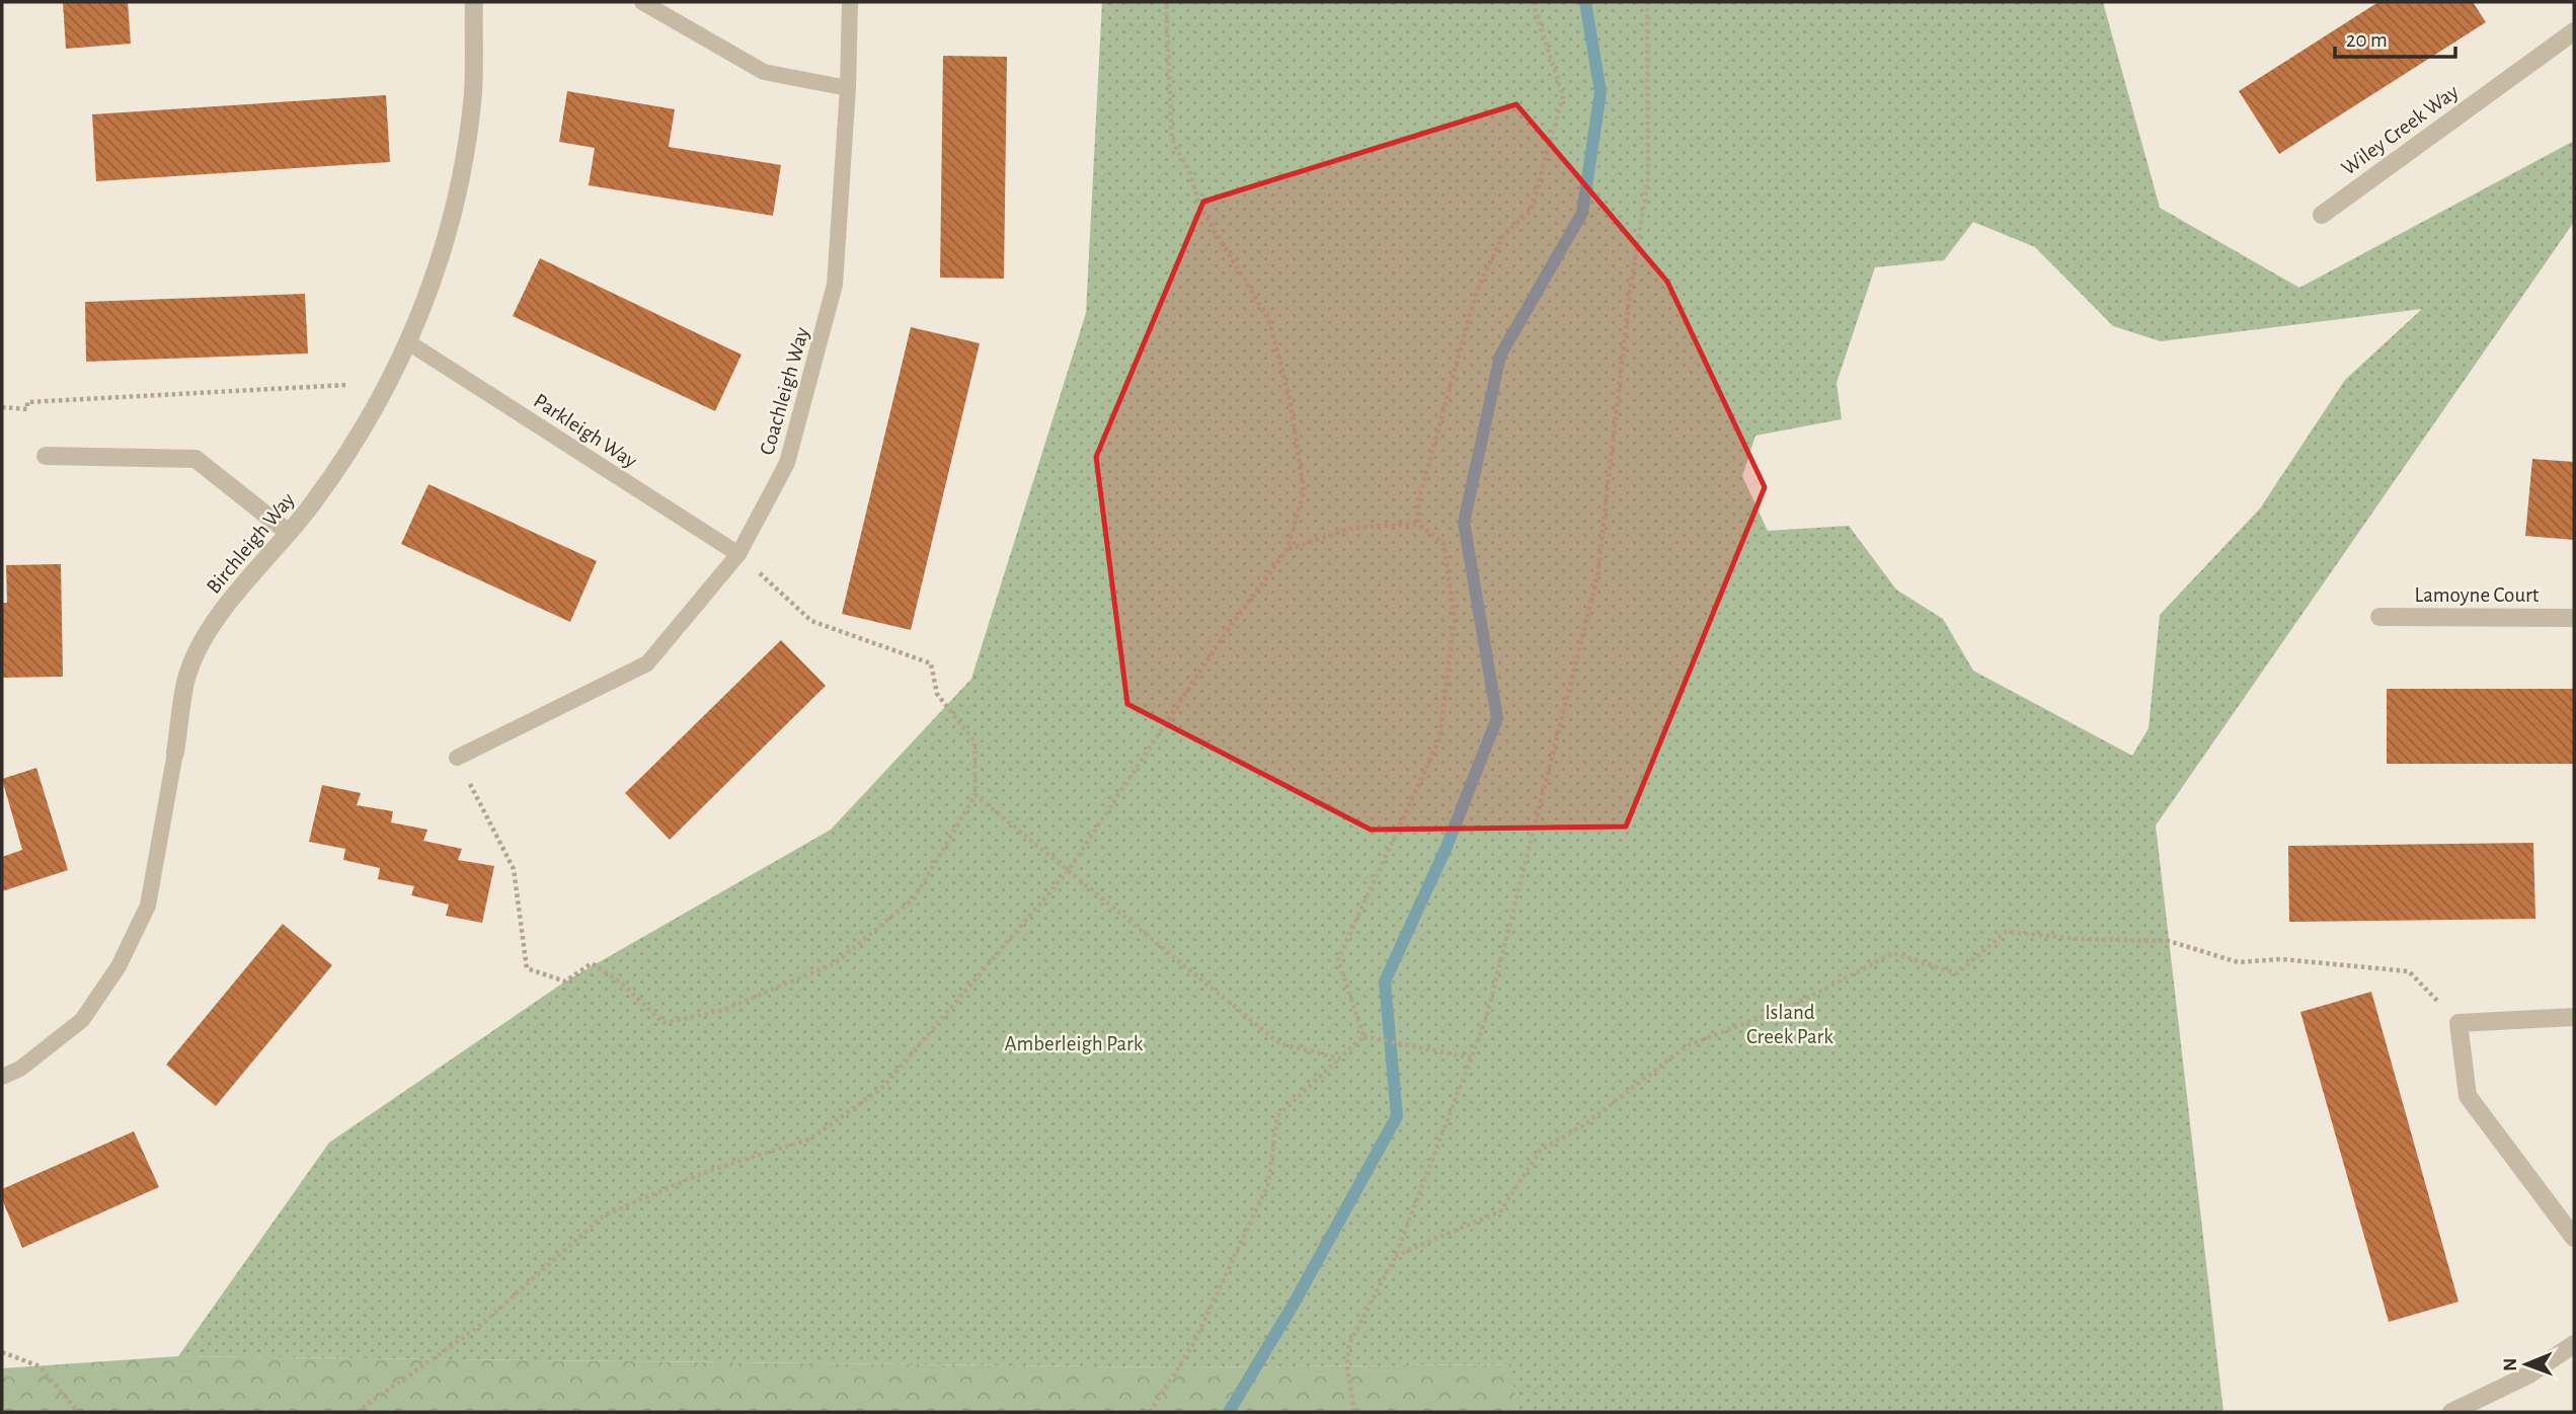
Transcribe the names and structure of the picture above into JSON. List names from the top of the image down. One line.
{"streets":{"street":["Wiley Creek Way","Birchleigh Way","Lamoyne Court"],"lane":["Coachleigh Way","Parkleigh Way"]},"crossings":[["Coachleigh Way","Parkleigh Way"],["Parkleigh Way","Birchleigh Way"]],"parks":["Island Creek Park","Amberleigh Park"],"scale_bar":"20 m","north":"left"}
